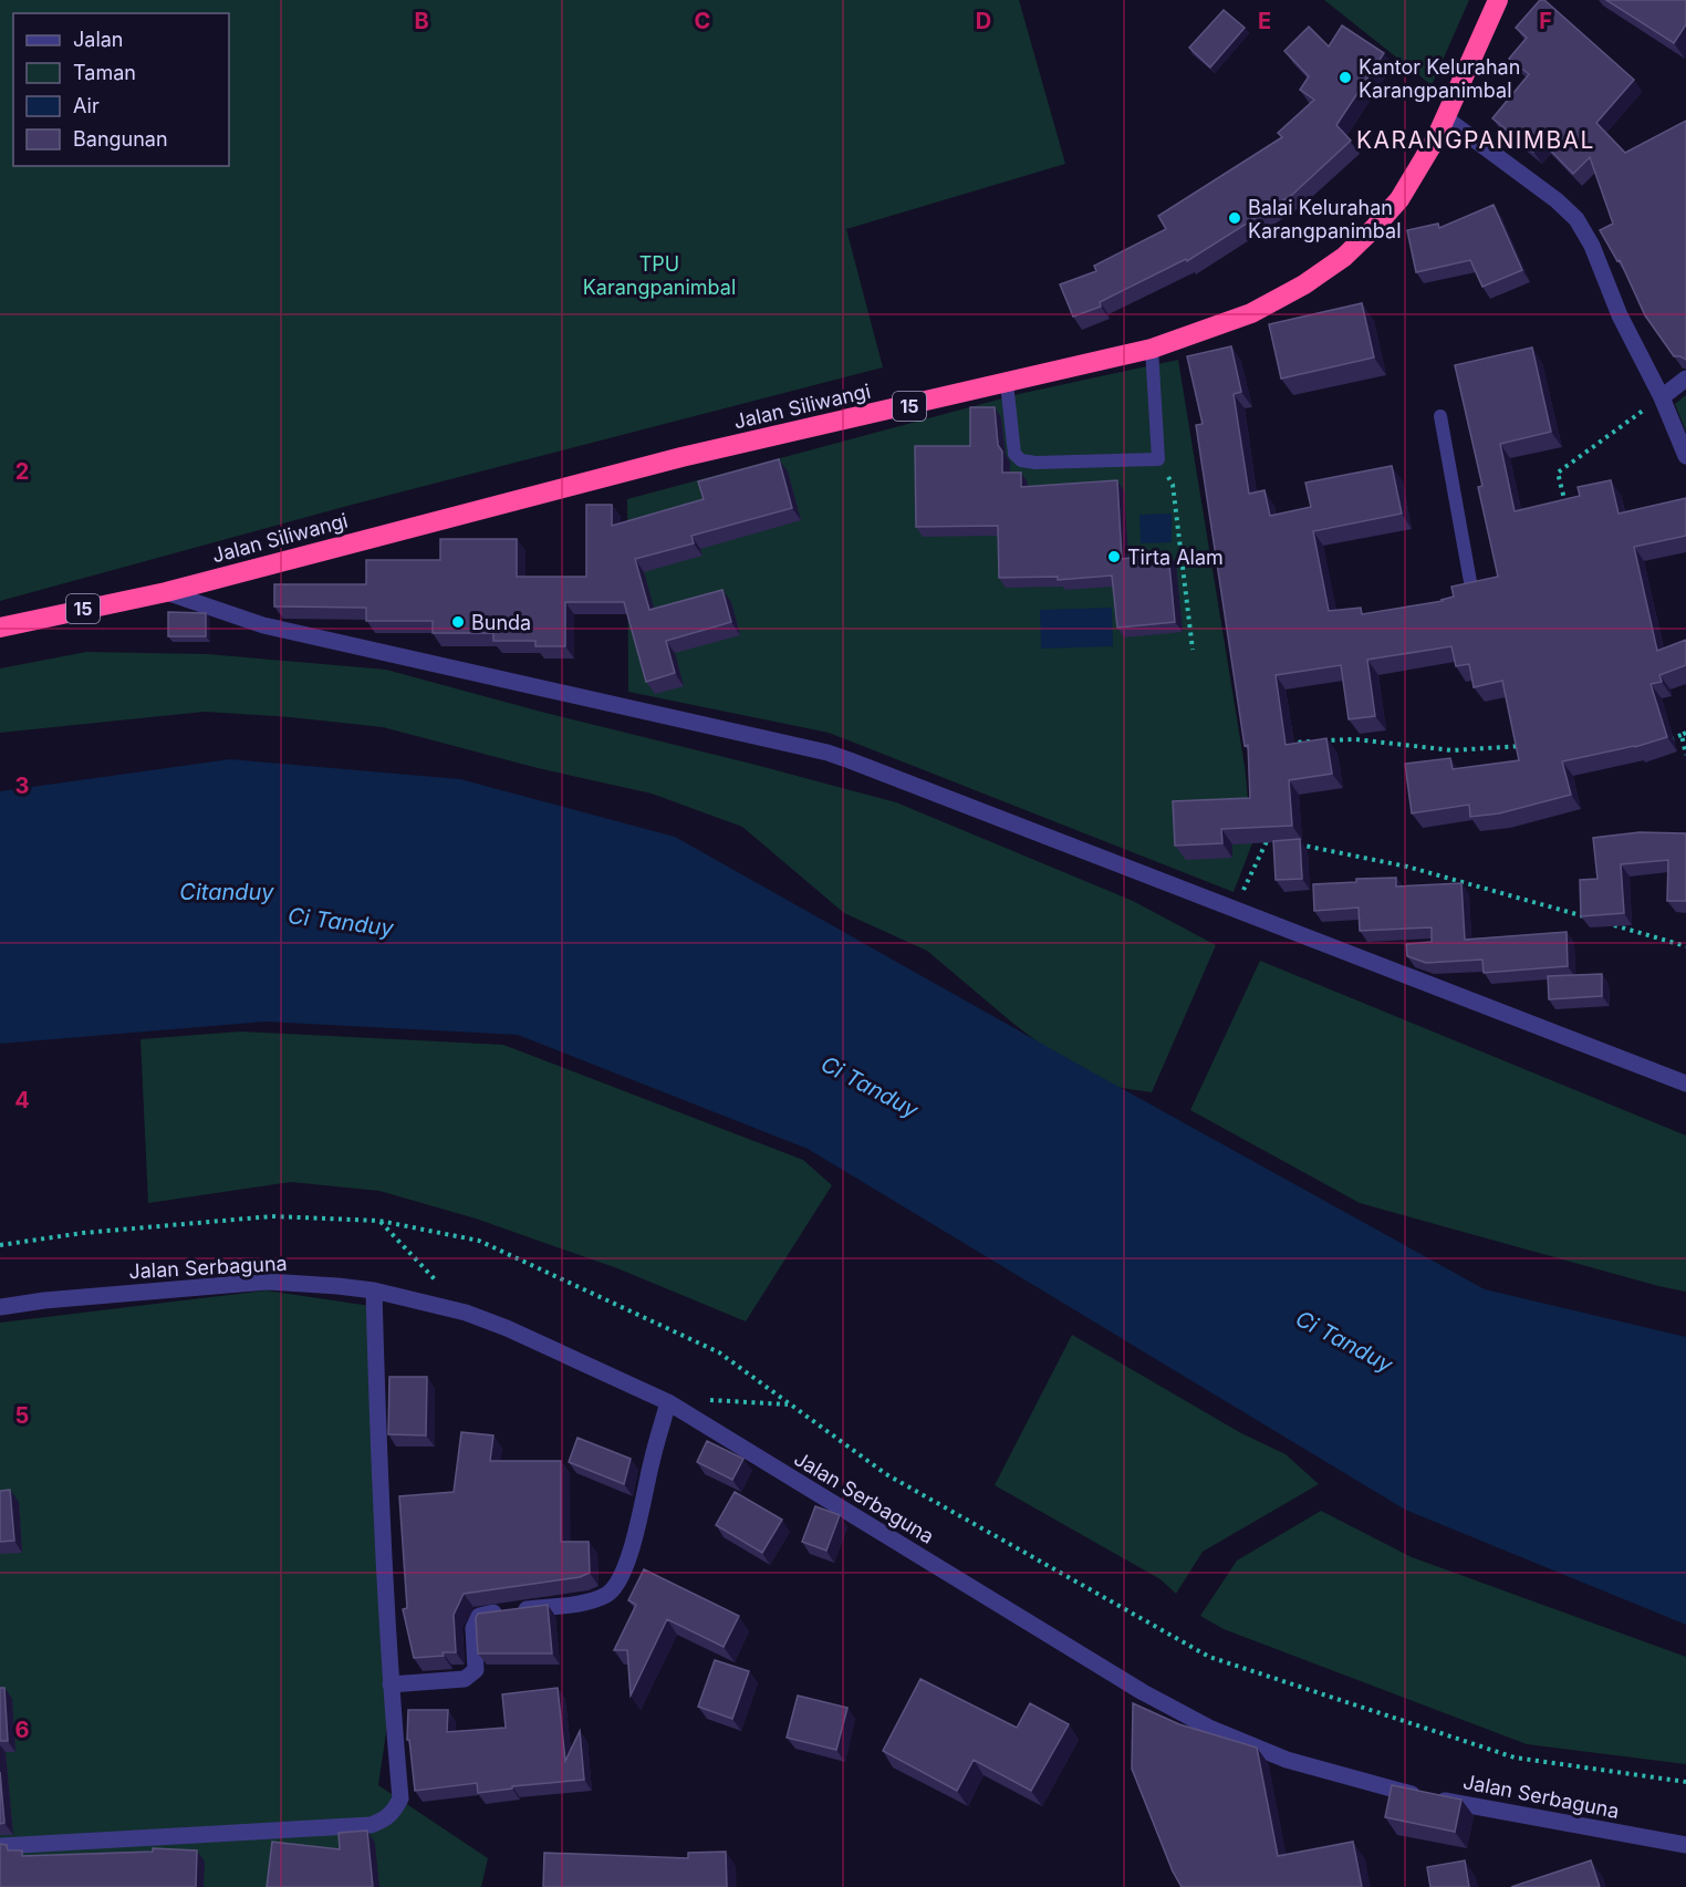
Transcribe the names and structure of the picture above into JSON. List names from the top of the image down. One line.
{"streets":{"highway":["Jalan Siliwangi","15"],"street":["Jalan Serbaguna"]},"districts":["KARANGPANIMBAL"],"water":["Citanduy","Ci Tanduy"],"parks":["TPU Karangpanimbal"],"places":["Kantor Kelurahan Karangpanimbal","Balai Kelurahan Karangpanimbal","Tirta Alam","Bunda"],"legend":["Jalan","Taman","Air","Bangunan"],"grid":{"columns":["B","C","D","E","F"],"rows":["2","3","4","5","6"]}}
